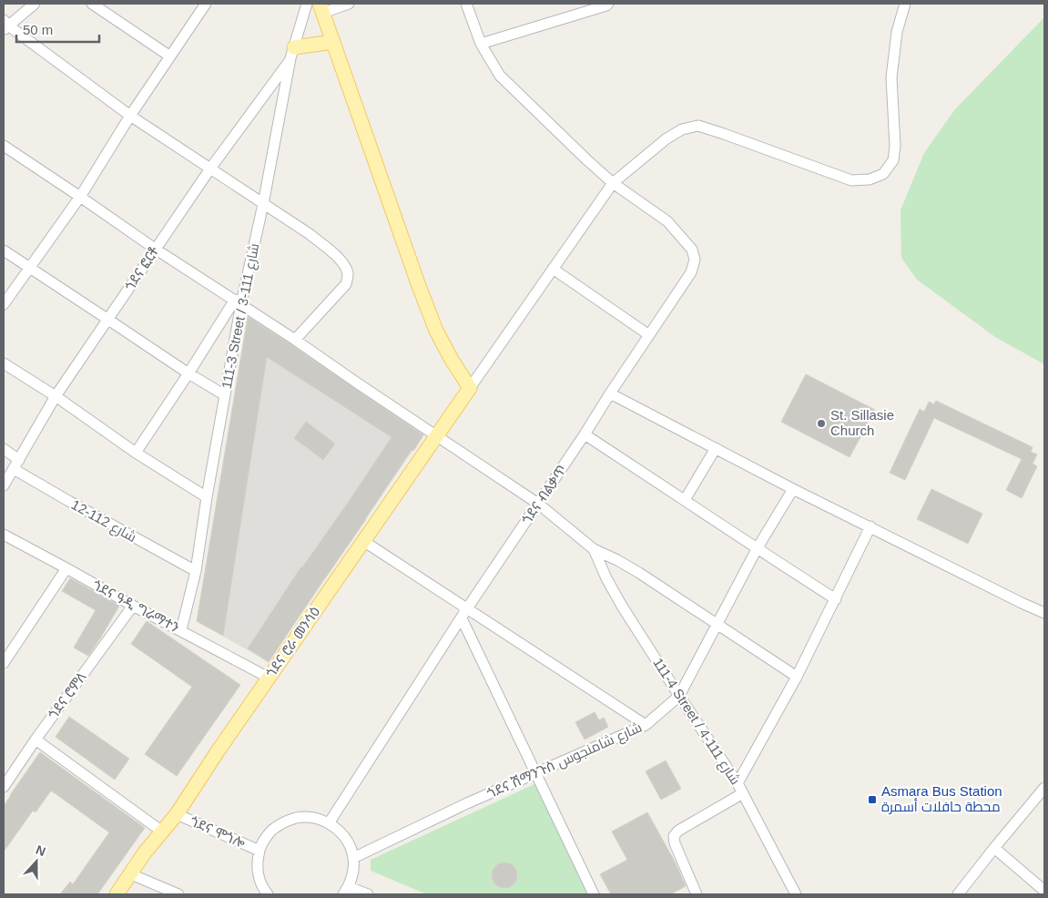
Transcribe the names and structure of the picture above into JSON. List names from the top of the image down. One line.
{"streets":{"main road":["ጎደና ሮራ መንሳዕ"],"street":["ጎደና ፎርቶ","111-3 Street / شارع 111-3","ጎደና ብልቃጥ","شارع 112-12","ጎደና ዓዲ ግራማተን","ጎደና ሮምለ","111-4 Street / شارع 111-4","ጎደና ሽማንጉስ شارع شامنجوس","ጎደና ሞጎሎ"]},"crossings":[["ጎደና ፎርቶ","111-3 Street / شارع 111-3"],["ጎደና ፎርቶ","شارع 112-12"],["111-3 Street / شارع 111-3","شارع 112-12"],["111-3 Street / شارع 111-3","ጎደና ዓዲ ግራማተን"],["ጎደና ዓዲ ግራማተን","ጎደና ሮራ መንሳዕ"],["ጎደና ዓዲ ግራማተን","ጎደና ሮምለ"],["ጎደና ሮራ መንሳዕ","ጎደና ሞጎሎ"],["111-4 Street / شارع 111-4","ጎደና ሽማንጉስ شارع شامنجوس"]],"places":{"other":["St. Sillasie Church"],"transit":["Asmara Bus Station محطة حافلات أسمرة"]},"scale_bar":"50 m","north":"top"}
